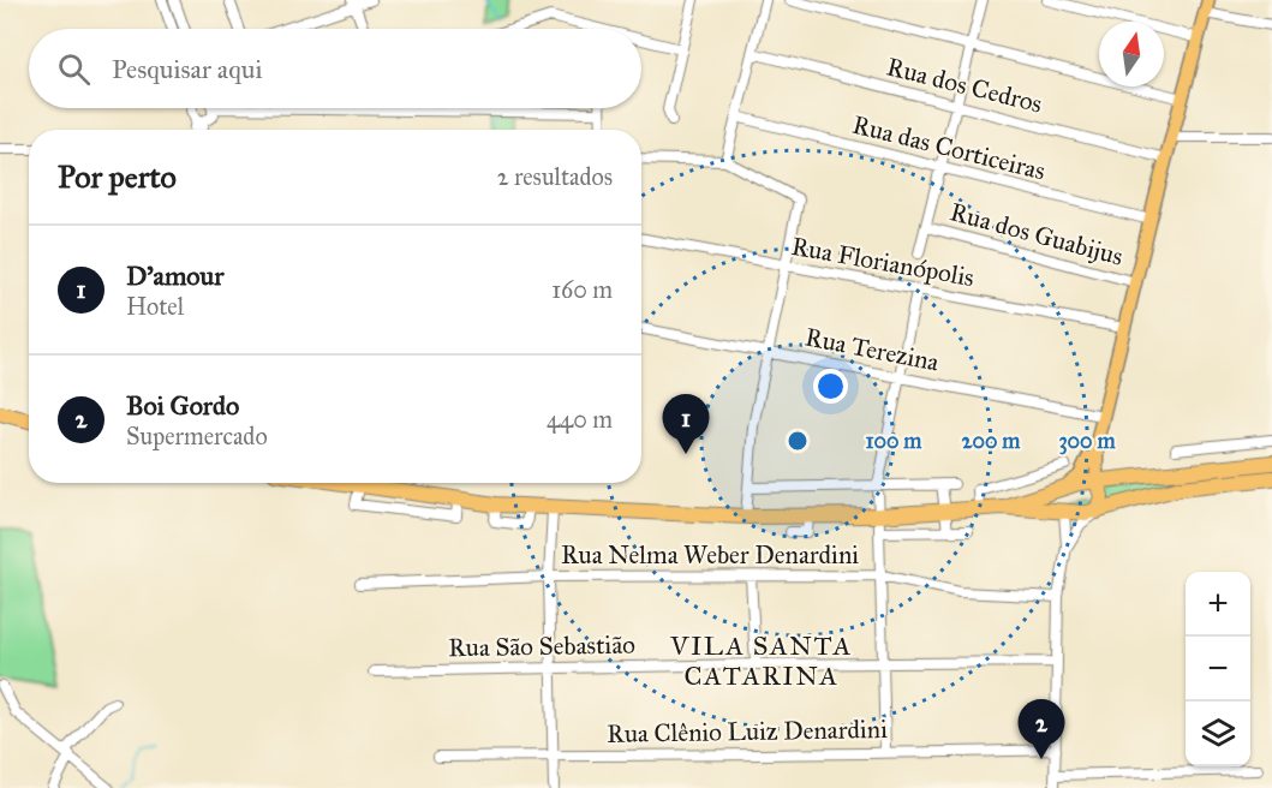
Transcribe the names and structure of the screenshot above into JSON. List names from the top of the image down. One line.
{"streets":{"street":["Rua dos Cedros","Rua das Corticeiras","Rua dos Guabijus","Rua Florianópolis","Rua Terezina","Rua Nelma Weber Denardini","Rua São Sebastião","Rua Clênio Luiz Denardini"]},"districts":["VILA SANTA CATARINA"],"north":"top","page":{"search":"Pesquisar aqui","heading":["Por perto","2 resultados"],"list":[{"mark":"1","name":"D'amour","note":"Hotel","value":"160 m"},{"mark":"2","name":"Boi Gordo","note":"Supermercado","value":"440 m"}],"pins":["1","2"],"map_buttons":["+","−"]},"rings":["100 m","200 m","300 m"]}
